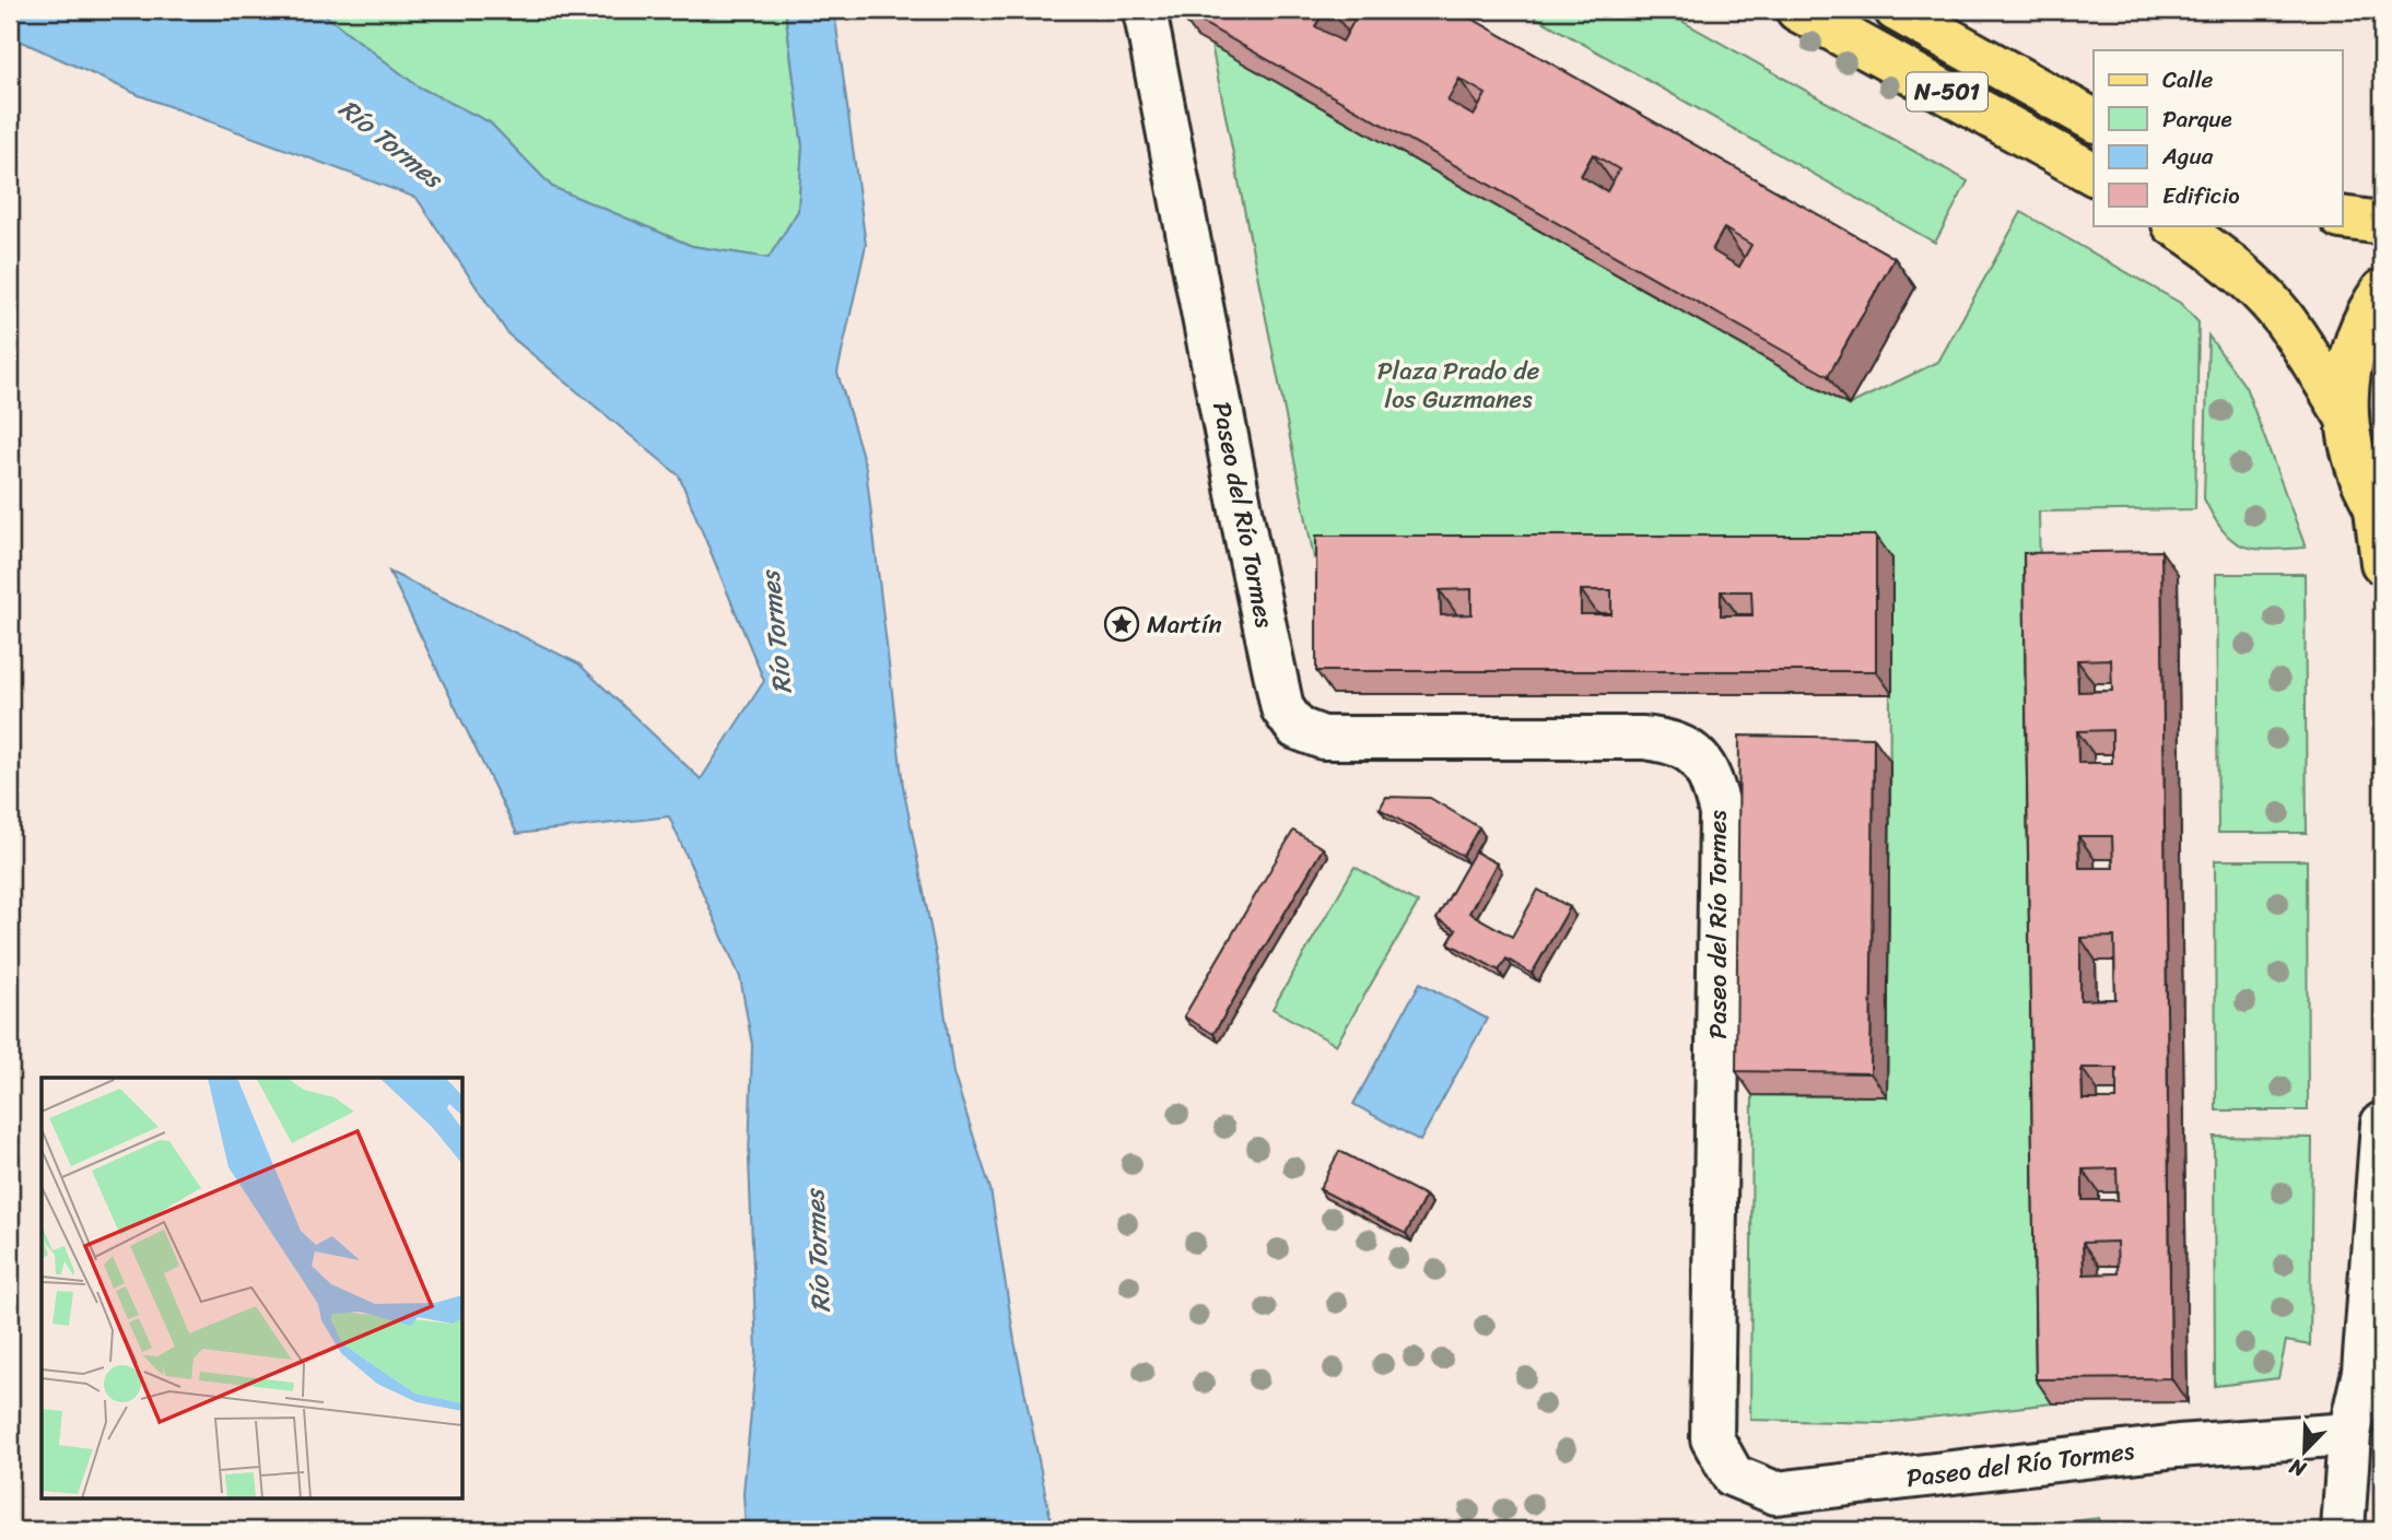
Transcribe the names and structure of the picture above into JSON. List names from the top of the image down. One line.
{"streets":{"main road":["N-501"],"street":["Paseo del Río Tormes"]},"water":["Río Tormes"],"parks":["Plaza Prado de los Guzmanes"],"places":{"place":["Martín"]},"legend":["Calle","Parque","Agua","Edificio"],"north":"bottom left"}
